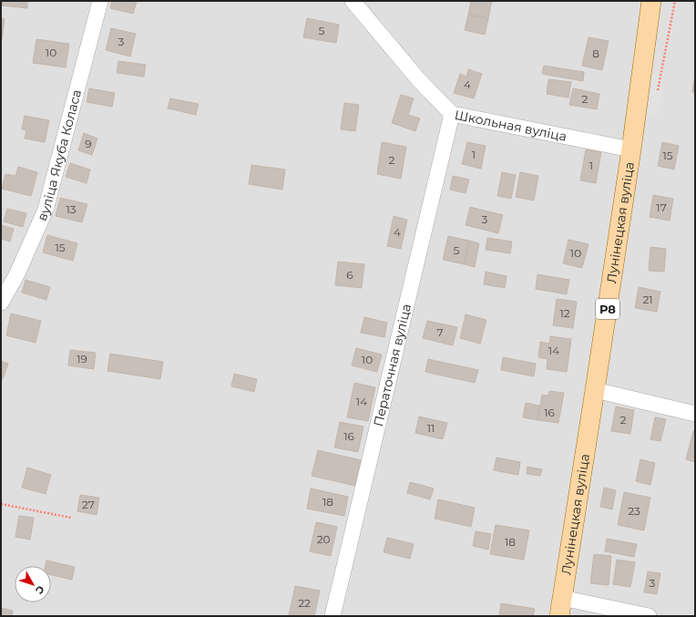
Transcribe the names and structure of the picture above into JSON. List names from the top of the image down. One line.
{"streets":{"main road":["Лунінецкая вуліца","Р8"],"street":["Школьная вуліца","вуліца Якуба Коласа","Ператочная вуліца"]},"crossings":[["Школьная вуліца","Лунінецкая вуліца"],["Школьная вуліца","Ператочная вуліца"]],"house_numbers":["5","3","10","8","4","2","9","1","15","2","1","17","13","3","4","15","5","10","6","21","12","7","14","19","10","14","16","2","11","16","18","27","23","20","18","3","22"],"north":"bottom right"}
